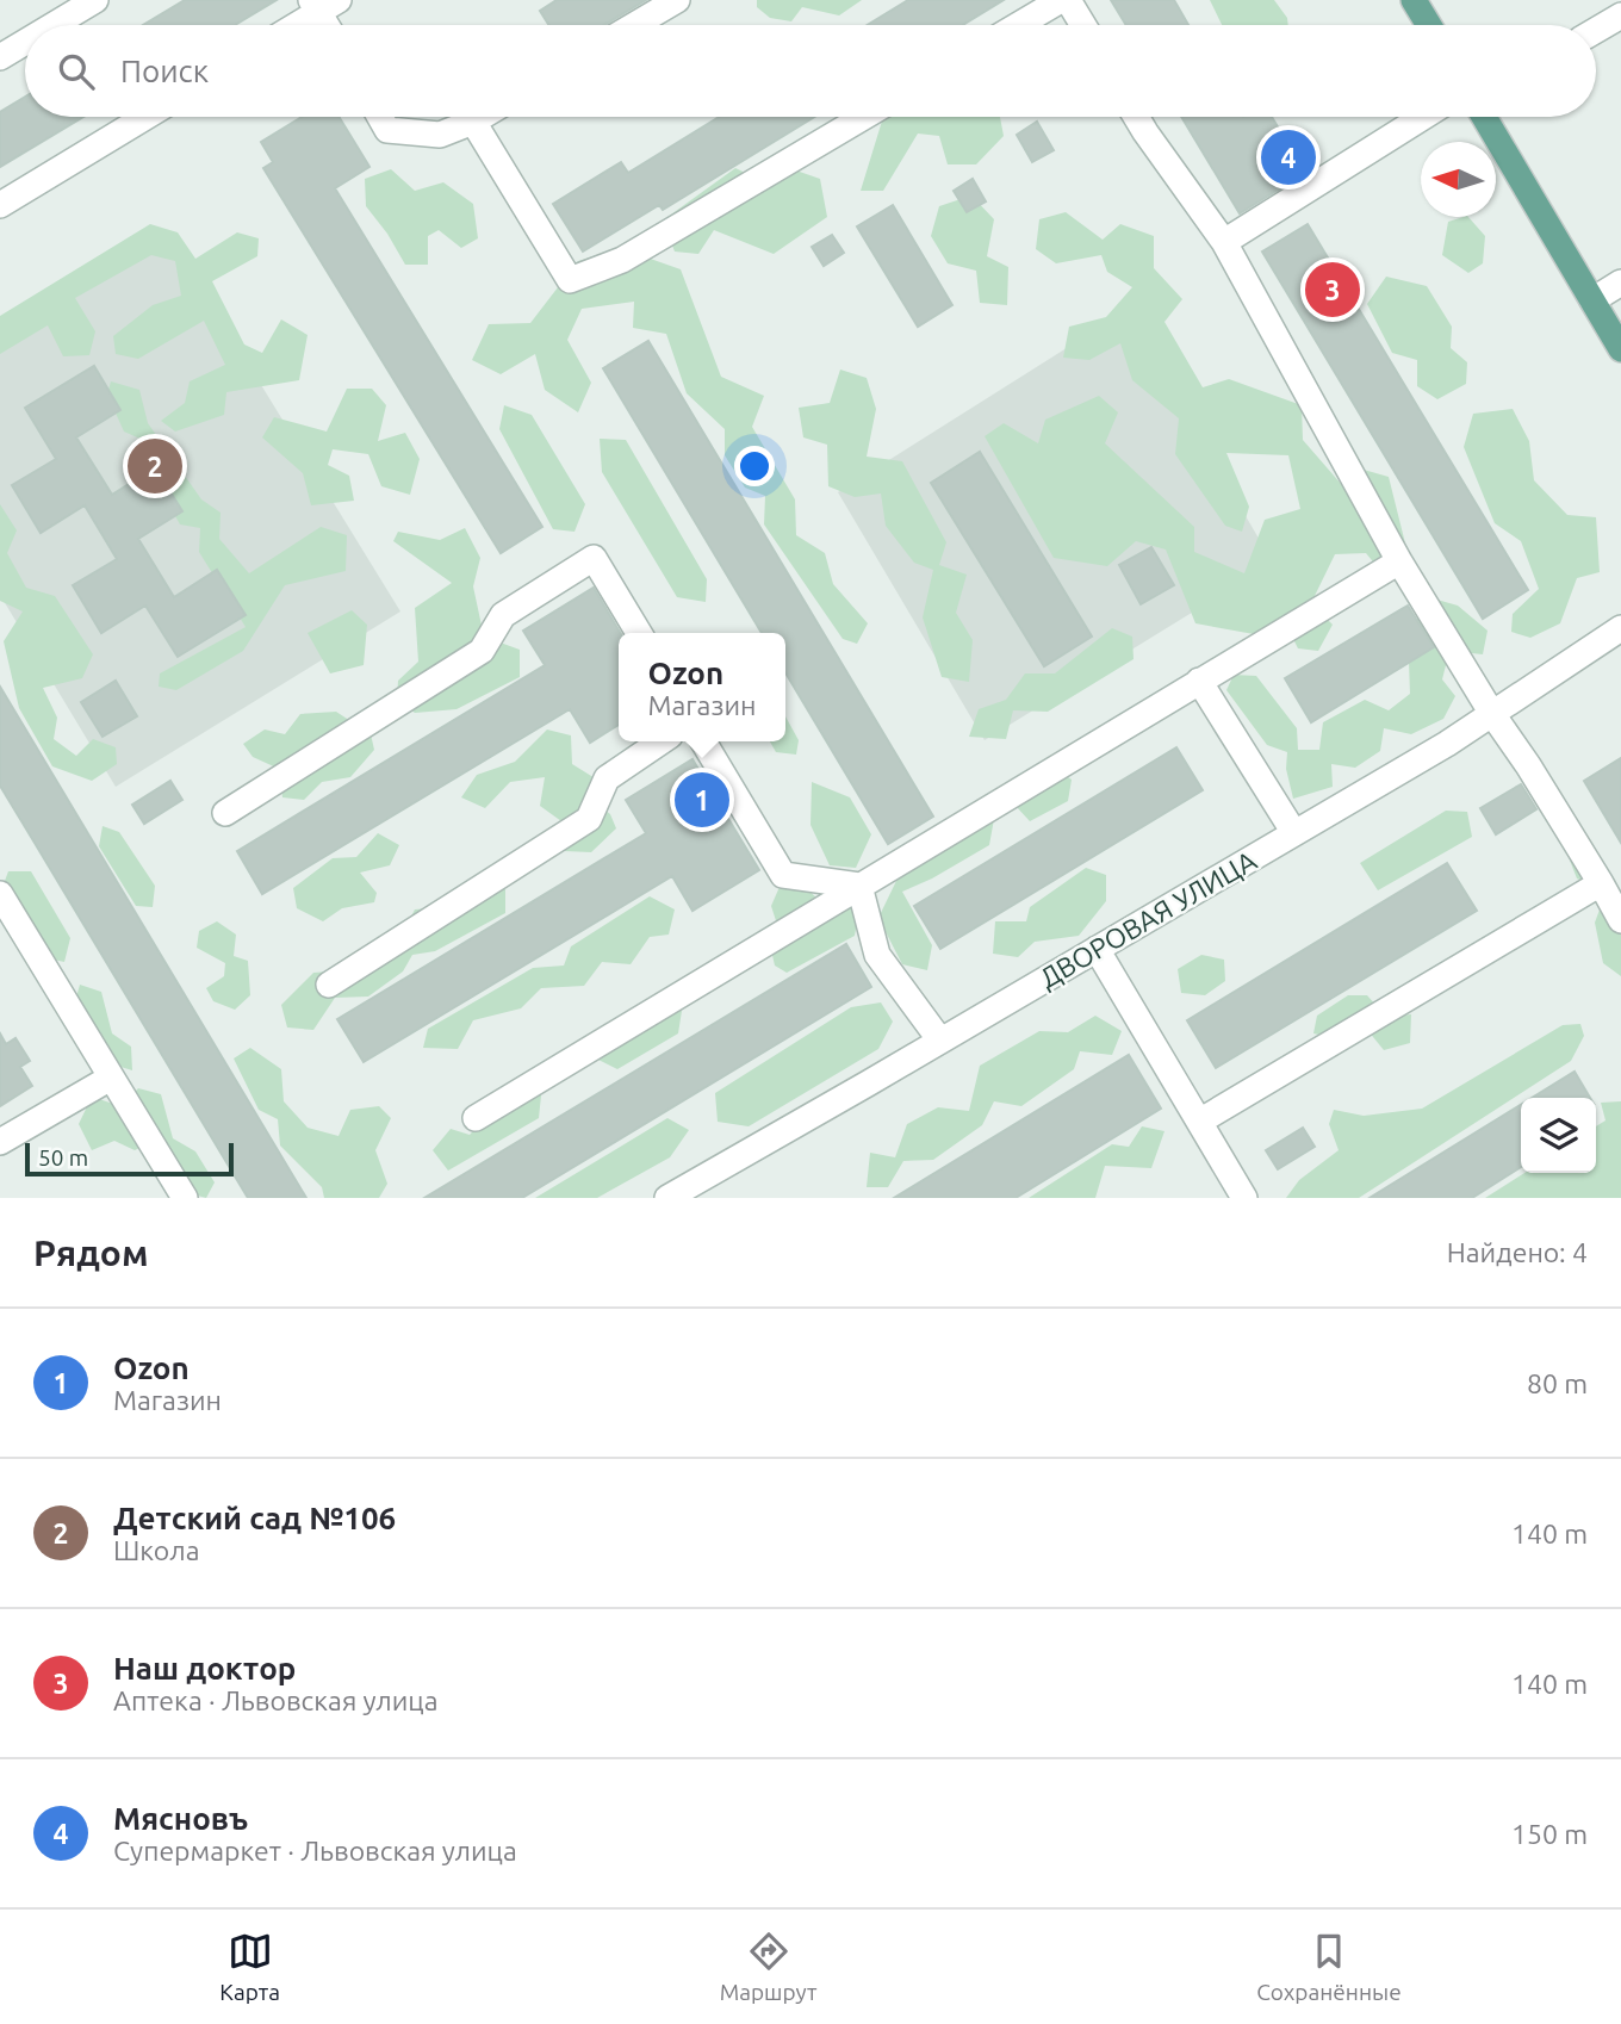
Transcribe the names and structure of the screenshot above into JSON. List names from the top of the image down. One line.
{"streets":{"street":["ДВОРОВАЯ УЛИЦА"]},"scale_bar":"50 m","north":"left","page":{"search":"Поиск","pins":["4","3","2","1"],"popup":["Ozon","Магазин"],"scale":"50 m","heading":["Рядом","Найдено: 4"],"list":[{"mark":"1","name":"Ozon","note":"Магазин","value":"80 m"},{"mark":"2","name":"Детский сад №106","note":"Школа","value":"140 m"},{"mark":"3","name":"Наш доктор","note":"Аптека · Львовская улица","value":"140 m"},{"mark":"4","name":"Мясновъ","note":"Супермаркет · Львовская улица","value":"150 m"}],"nav":["Карта","Маршрут","Сохранённые"]}}
